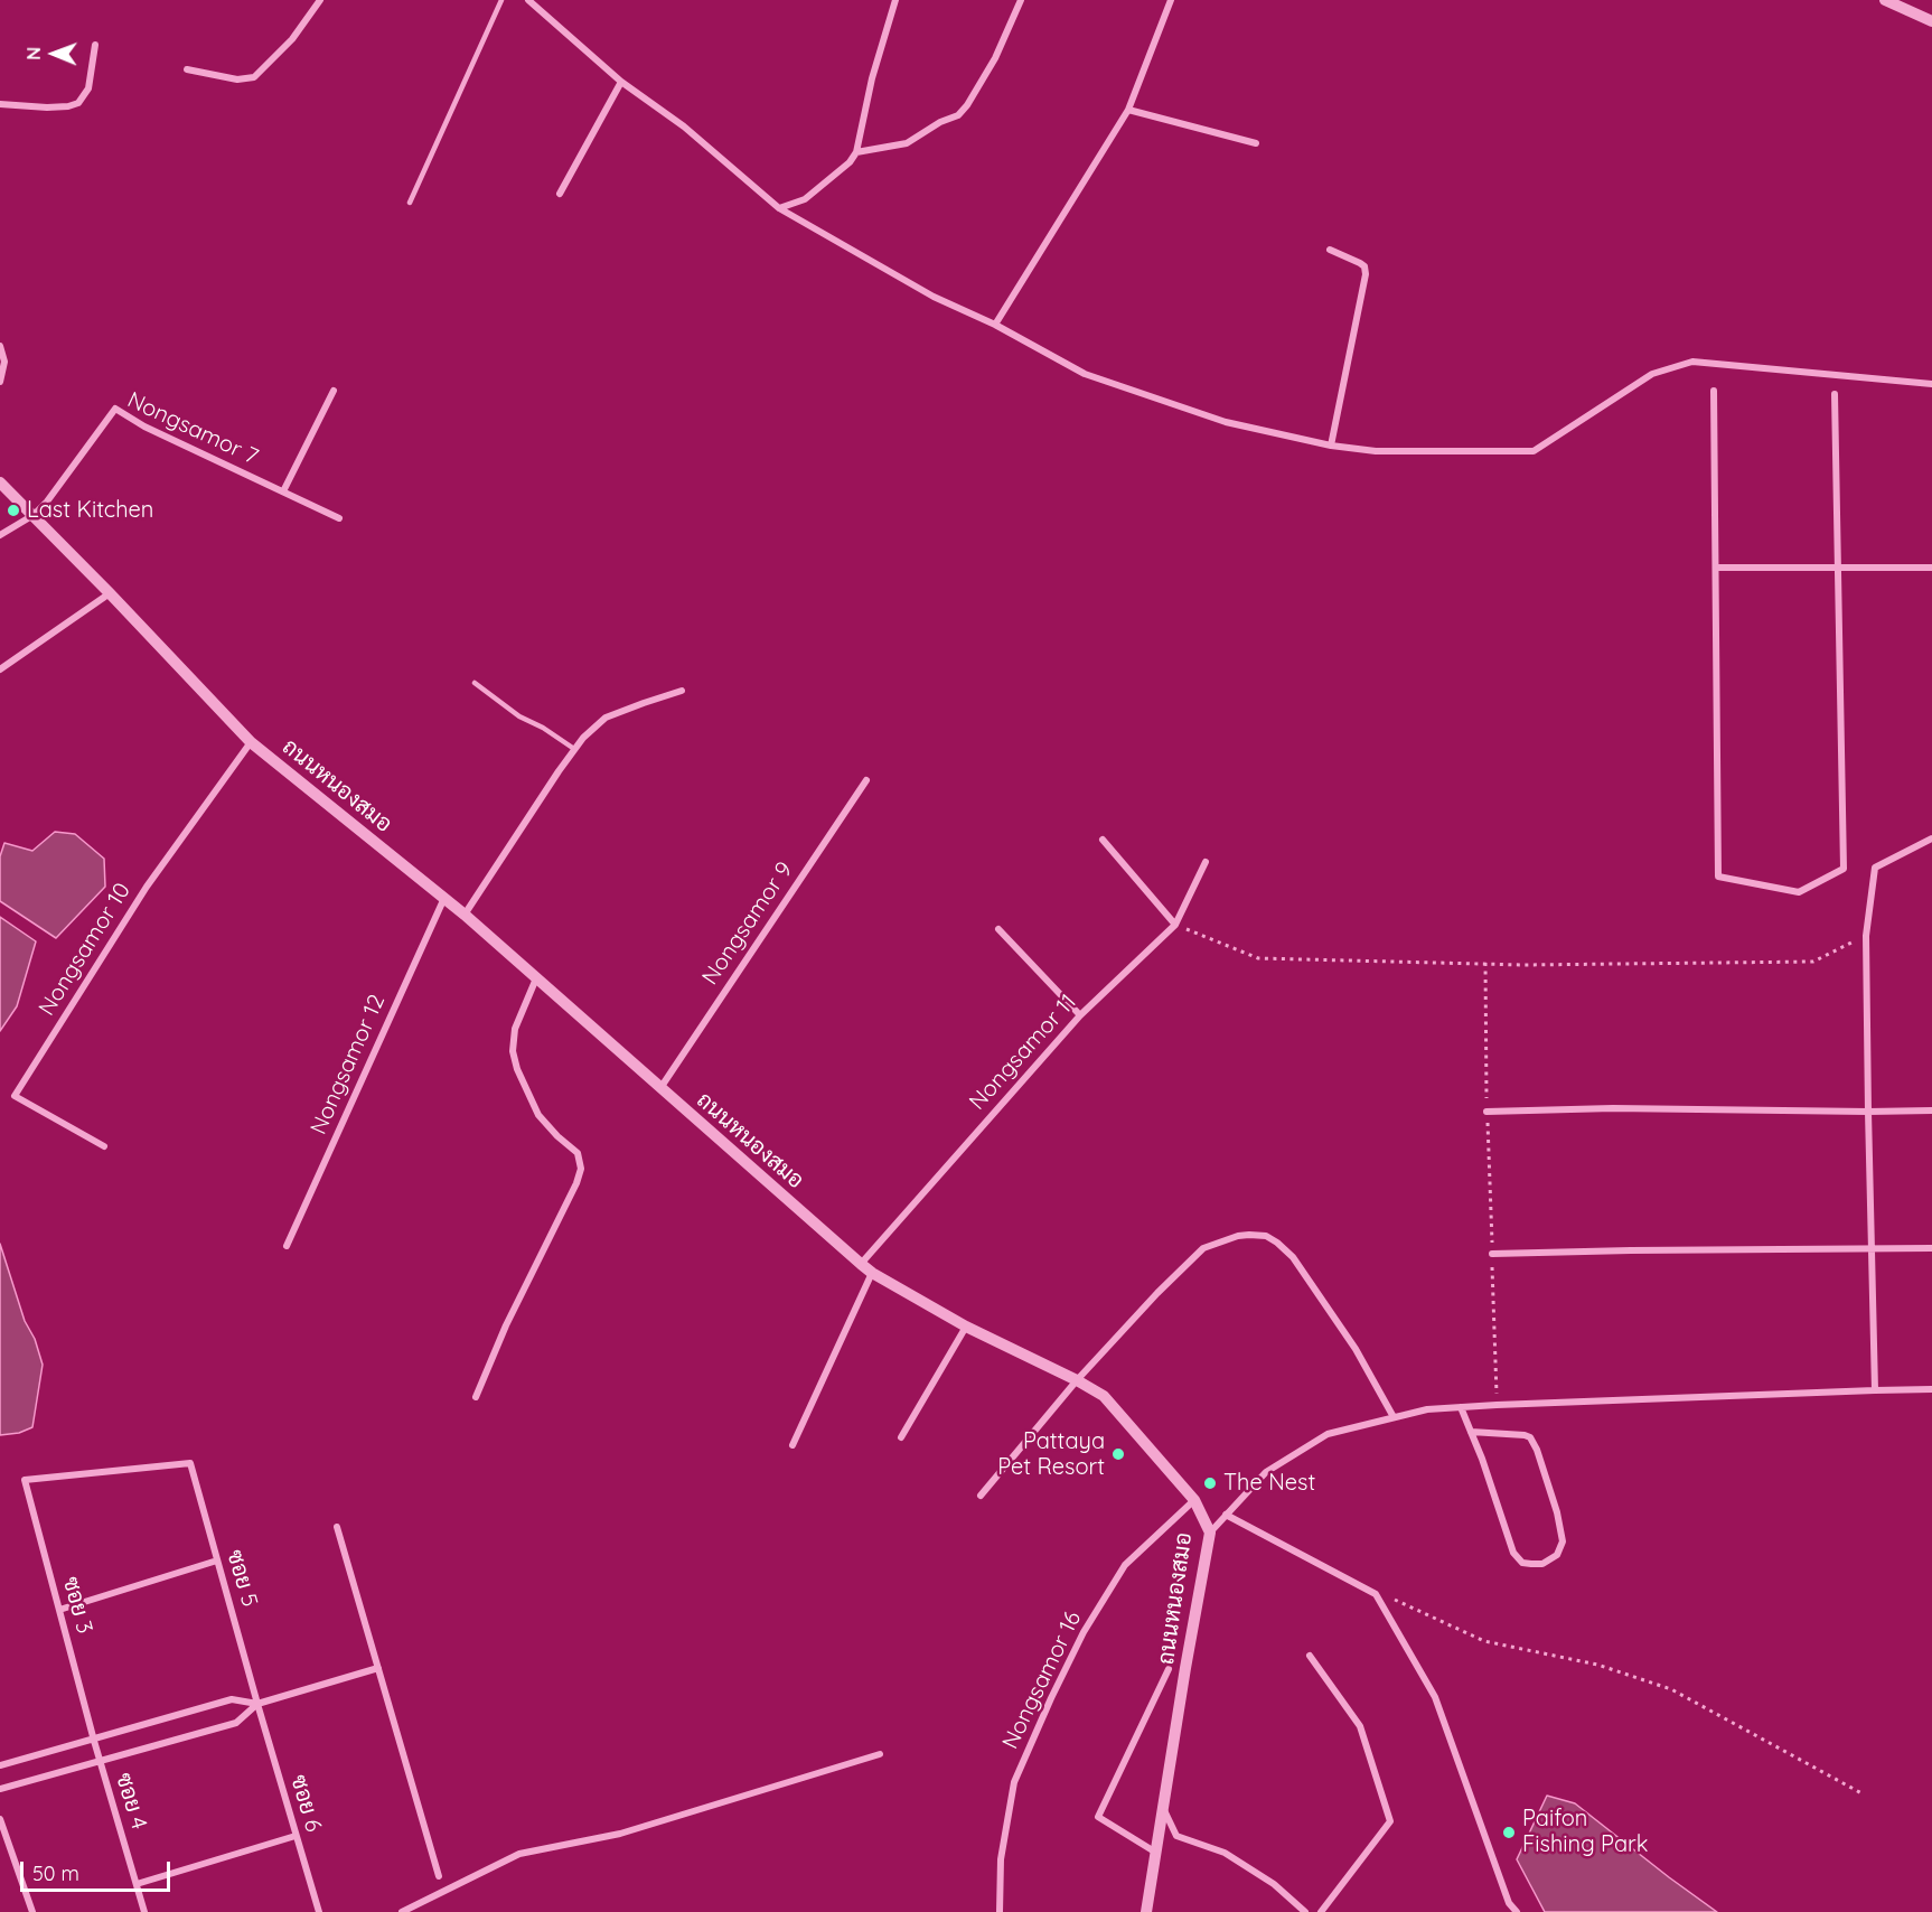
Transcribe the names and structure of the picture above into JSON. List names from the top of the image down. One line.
{"streets":{"street":["Nongsamor 7","ถนนหนองสมอ","Nongsamor 9","Nongsamor 10","Nongsamor 11","Nongsamor 12","ซอย 5","ซอย 3","Nongsamor 16","ซอย 4","ซอย 6"]},"crossings":[["Nongsamor 7","ถนนหนองสมอ"],["ถนนหนองสมอ","Nongsamor 9"],["ถนนหนองสมอ","Nongsamor 10"],["ถนนหนองสมอ","Nongsamor 11"],["ถนนหนองสมอ","Nongsamor 12"],["ถนนหนองสมอ","Nongsamor 16"],["ซอย 5","ซอย 3"],["ซอย 5","ซอย 6"],["ซอย 3","ซอย 4"]],"places":["Last Kitchen","Pattaya Pet Resort","The Nest","Paifon Fishing Park"],"scale_bar":"50 m","north":"left"}
